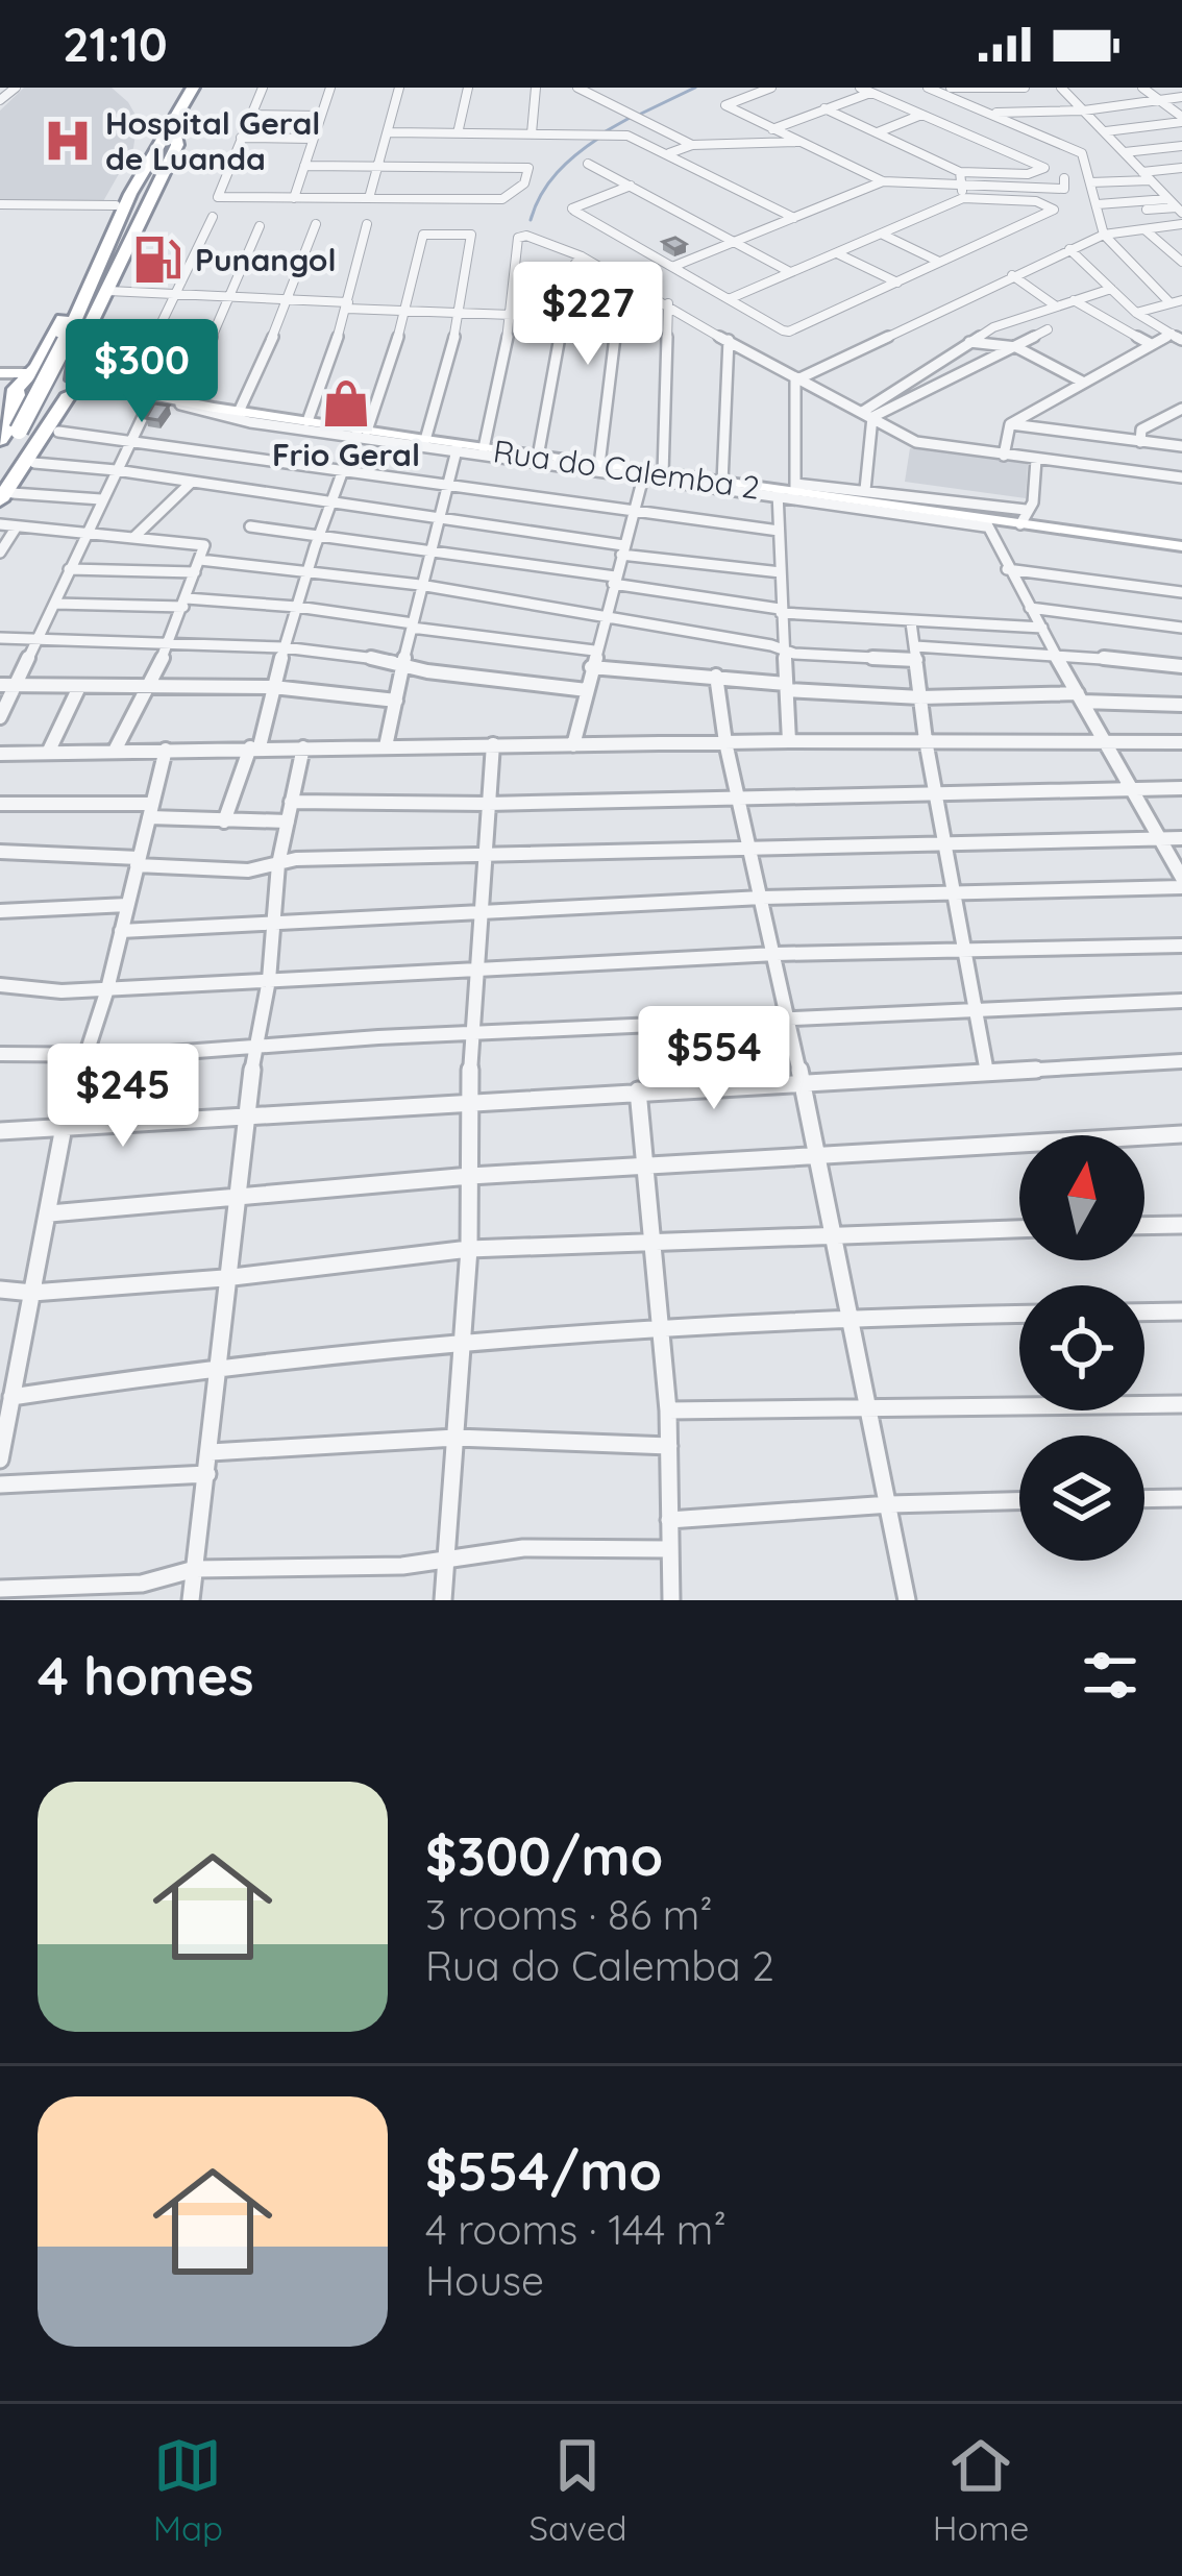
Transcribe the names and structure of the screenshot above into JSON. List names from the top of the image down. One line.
{"streets":{"main road":["Rua do Calemba 2"]},"places":{"hospital":["Hospital Geral de Luanda"],"fuel station":["Punangol"],"shop":["Frio Geral"]},"north":"top","page":{"status":"21:10","price":["$227","$300","$554","$245"],"heading":"4 homes","list":[{"name":"$300/mo","note":"3 rooms · 86 m² · Rua do Calemba 2"},{"name":"$554/mo","note":"4 rooms · 144 m² · House"}],"tabs":["Map","Saved","Home"]}}
